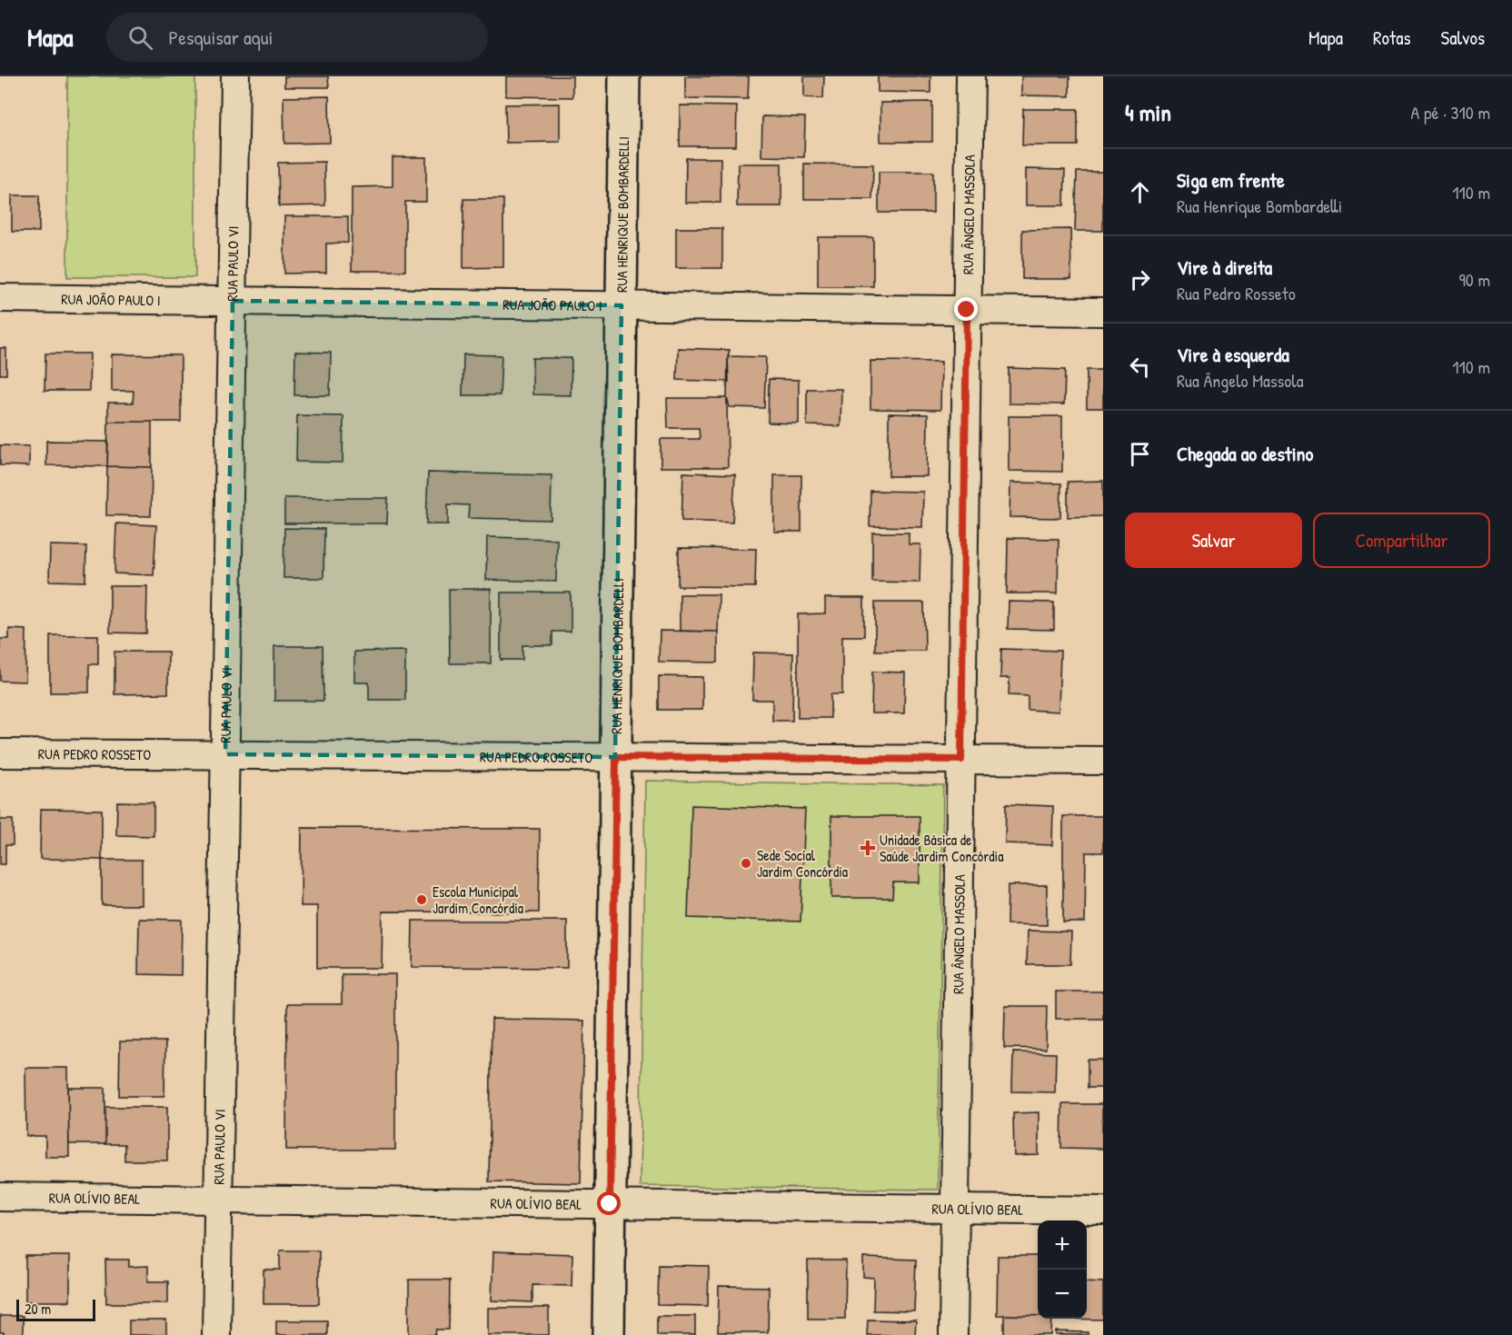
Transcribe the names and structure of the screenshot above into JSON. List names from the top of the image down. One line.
{"streets":{"street":["RUA HENRIQUE BOMBARDELLI","RUA ÂNGELO MASSOLA","RUA PAULO VI","RUA JOÃO PAULO I","RUA PEDRO ROSSETO","RUA OLÍVIO BEAL"]},"crossings":[["RUA HENRIQUE BOMBARDELLI","RUA JOÃO PAULO I"],["RUA HENRIQUE BOMBARDELLI","RUA PEDRO ROSSETO"],["RUA HENRIQUE BOMBARDELLI","RUA OLÍVIO BEAL"],["RUA ÂNGELO MASSOLA","RUA JOÃO PAULO I"],["RUA ÂNGELO MASSOLA","RUA PEDRO ROSSETO"],["RUA ÂNGELO MASSOLA","RUA OLÍVIO BEAL"],["RUA PAULO VI","RUA JOÃO PAULO I"],["RUA PAULO VI","RUA PEDRO ROSSETO"],["RUA PAULO VI","RUA OLÍVIO BEAL"]],"places":{"health":["Unidade Básica de Saúde Jardim Concórdia"],"other":["Sede Social Jardim Concórdia","Escola Municipal Jardim Concórdia"]},"scale_bar":"20 m","page":{"header":"Mapa","search":"Pesquisar aqui","nav":["Mapa","Rotas","Salvos"],"heading":["4 min","A pé · 310 m"],"list":[["Siga em frente","Rua Henrique Bombardelli","110 m"],["Vire à direita","Rua Pedro Rosseto","90 m"],["Vire à esquerda","Rua Ângelo Massola","110 m"],"Chegada ao destino"],"buttons":["Salvar","Compartilhar"],"map_buttons":["+","−"],"scale":"20 m"}}
